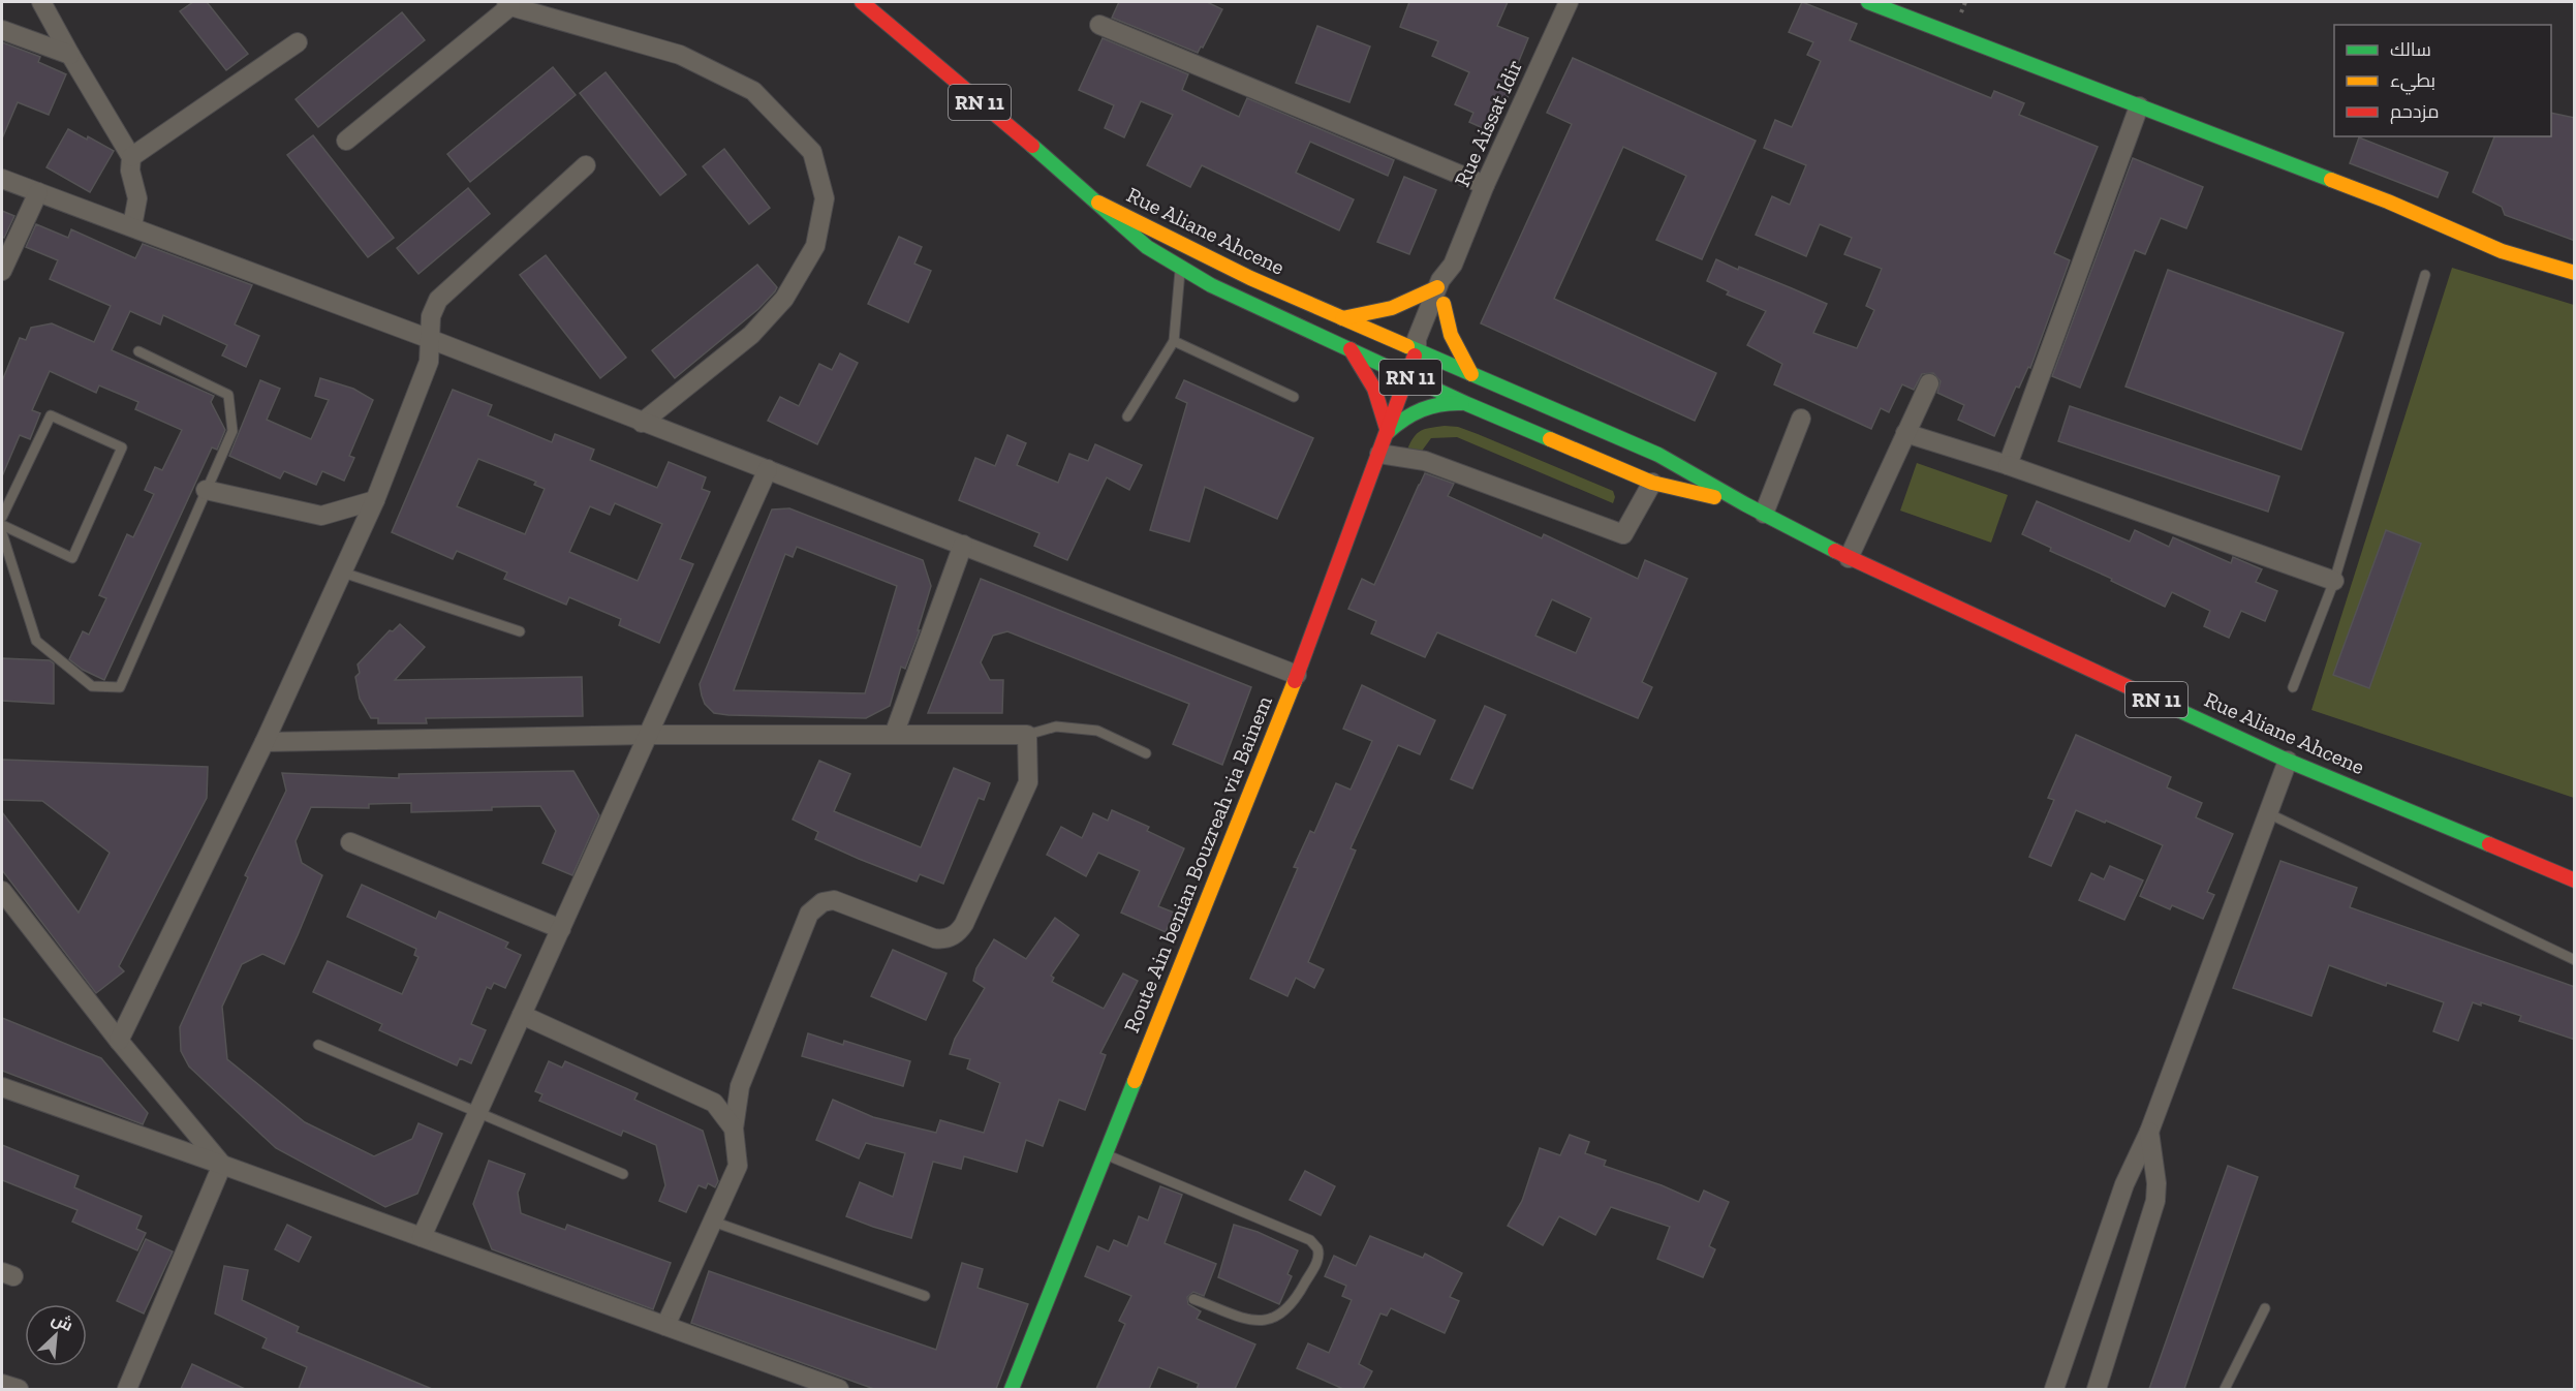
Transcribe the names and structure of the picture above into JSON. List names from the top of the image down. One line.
{"streets":{"main road":["RN 11","Rue Aliane Ahcene","Route Ain benian Bouzreah via Bainem"],"street":["Rue Aissat Idir"]},"crossings":[["RN 11","Rue Aliane Ahcene"],["Rue Aissat Idir","Rue Aliane Ahcene"],["Rue Aissat Idir","Route Ain benian Bouzreah via Bainem"],["Rue Aliane Ahcene","Route Ain benian Bouzreah via Bainem"]],"legend":["سالك","بطيء","مزدحم"],"north":"top right"}
